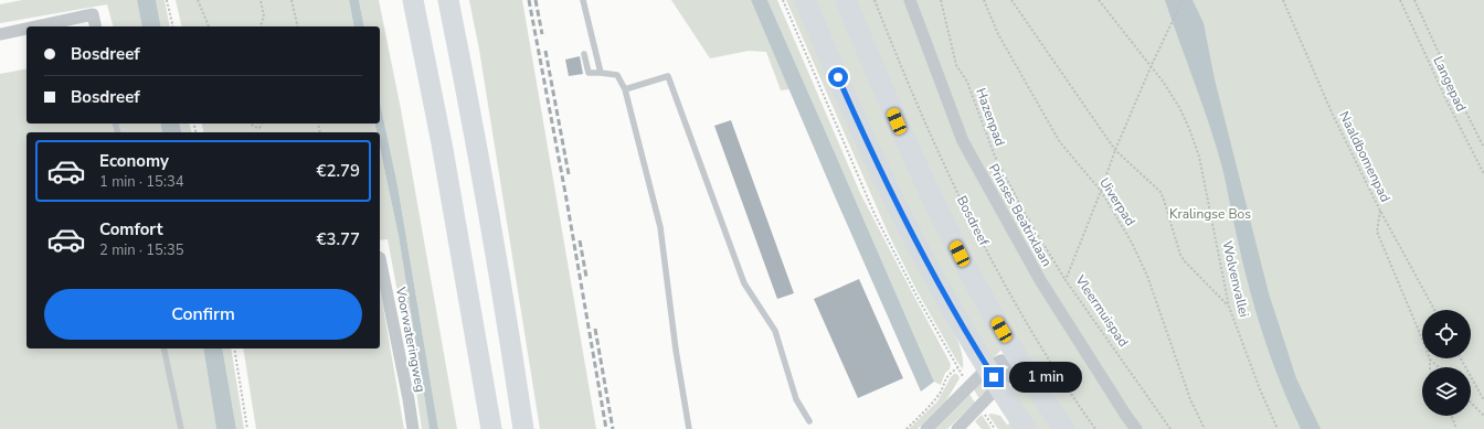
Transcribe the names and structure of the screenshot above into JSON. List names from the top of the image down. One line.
{"streets":{"highway":["Bosdreef"],"street":["Prinses Beatrixlaan","Voorwateringweg"],"path":["Langepad","Hazenpad","Naaldbomenpad","Uiverpad","Wolvenvallei","Vleermuispad"]},"crossings":[["Hazenpad","Vleermuispad"],["Uiverpad","Vleermuispad"],["Wolvenvallei","Vleermuispad"]],"parks":["Kralingse Bos"],"page":{"banner":["Bosdreef","Bosdreef"],"list":[{"name":"Economy","note":"1 min · 15:34","value":"€2.79"},{"name":"Comfort","note":"2 min · 15:35","value":"€3.77"}],"buttons":"Confirm","bubble":"1 min"}}
